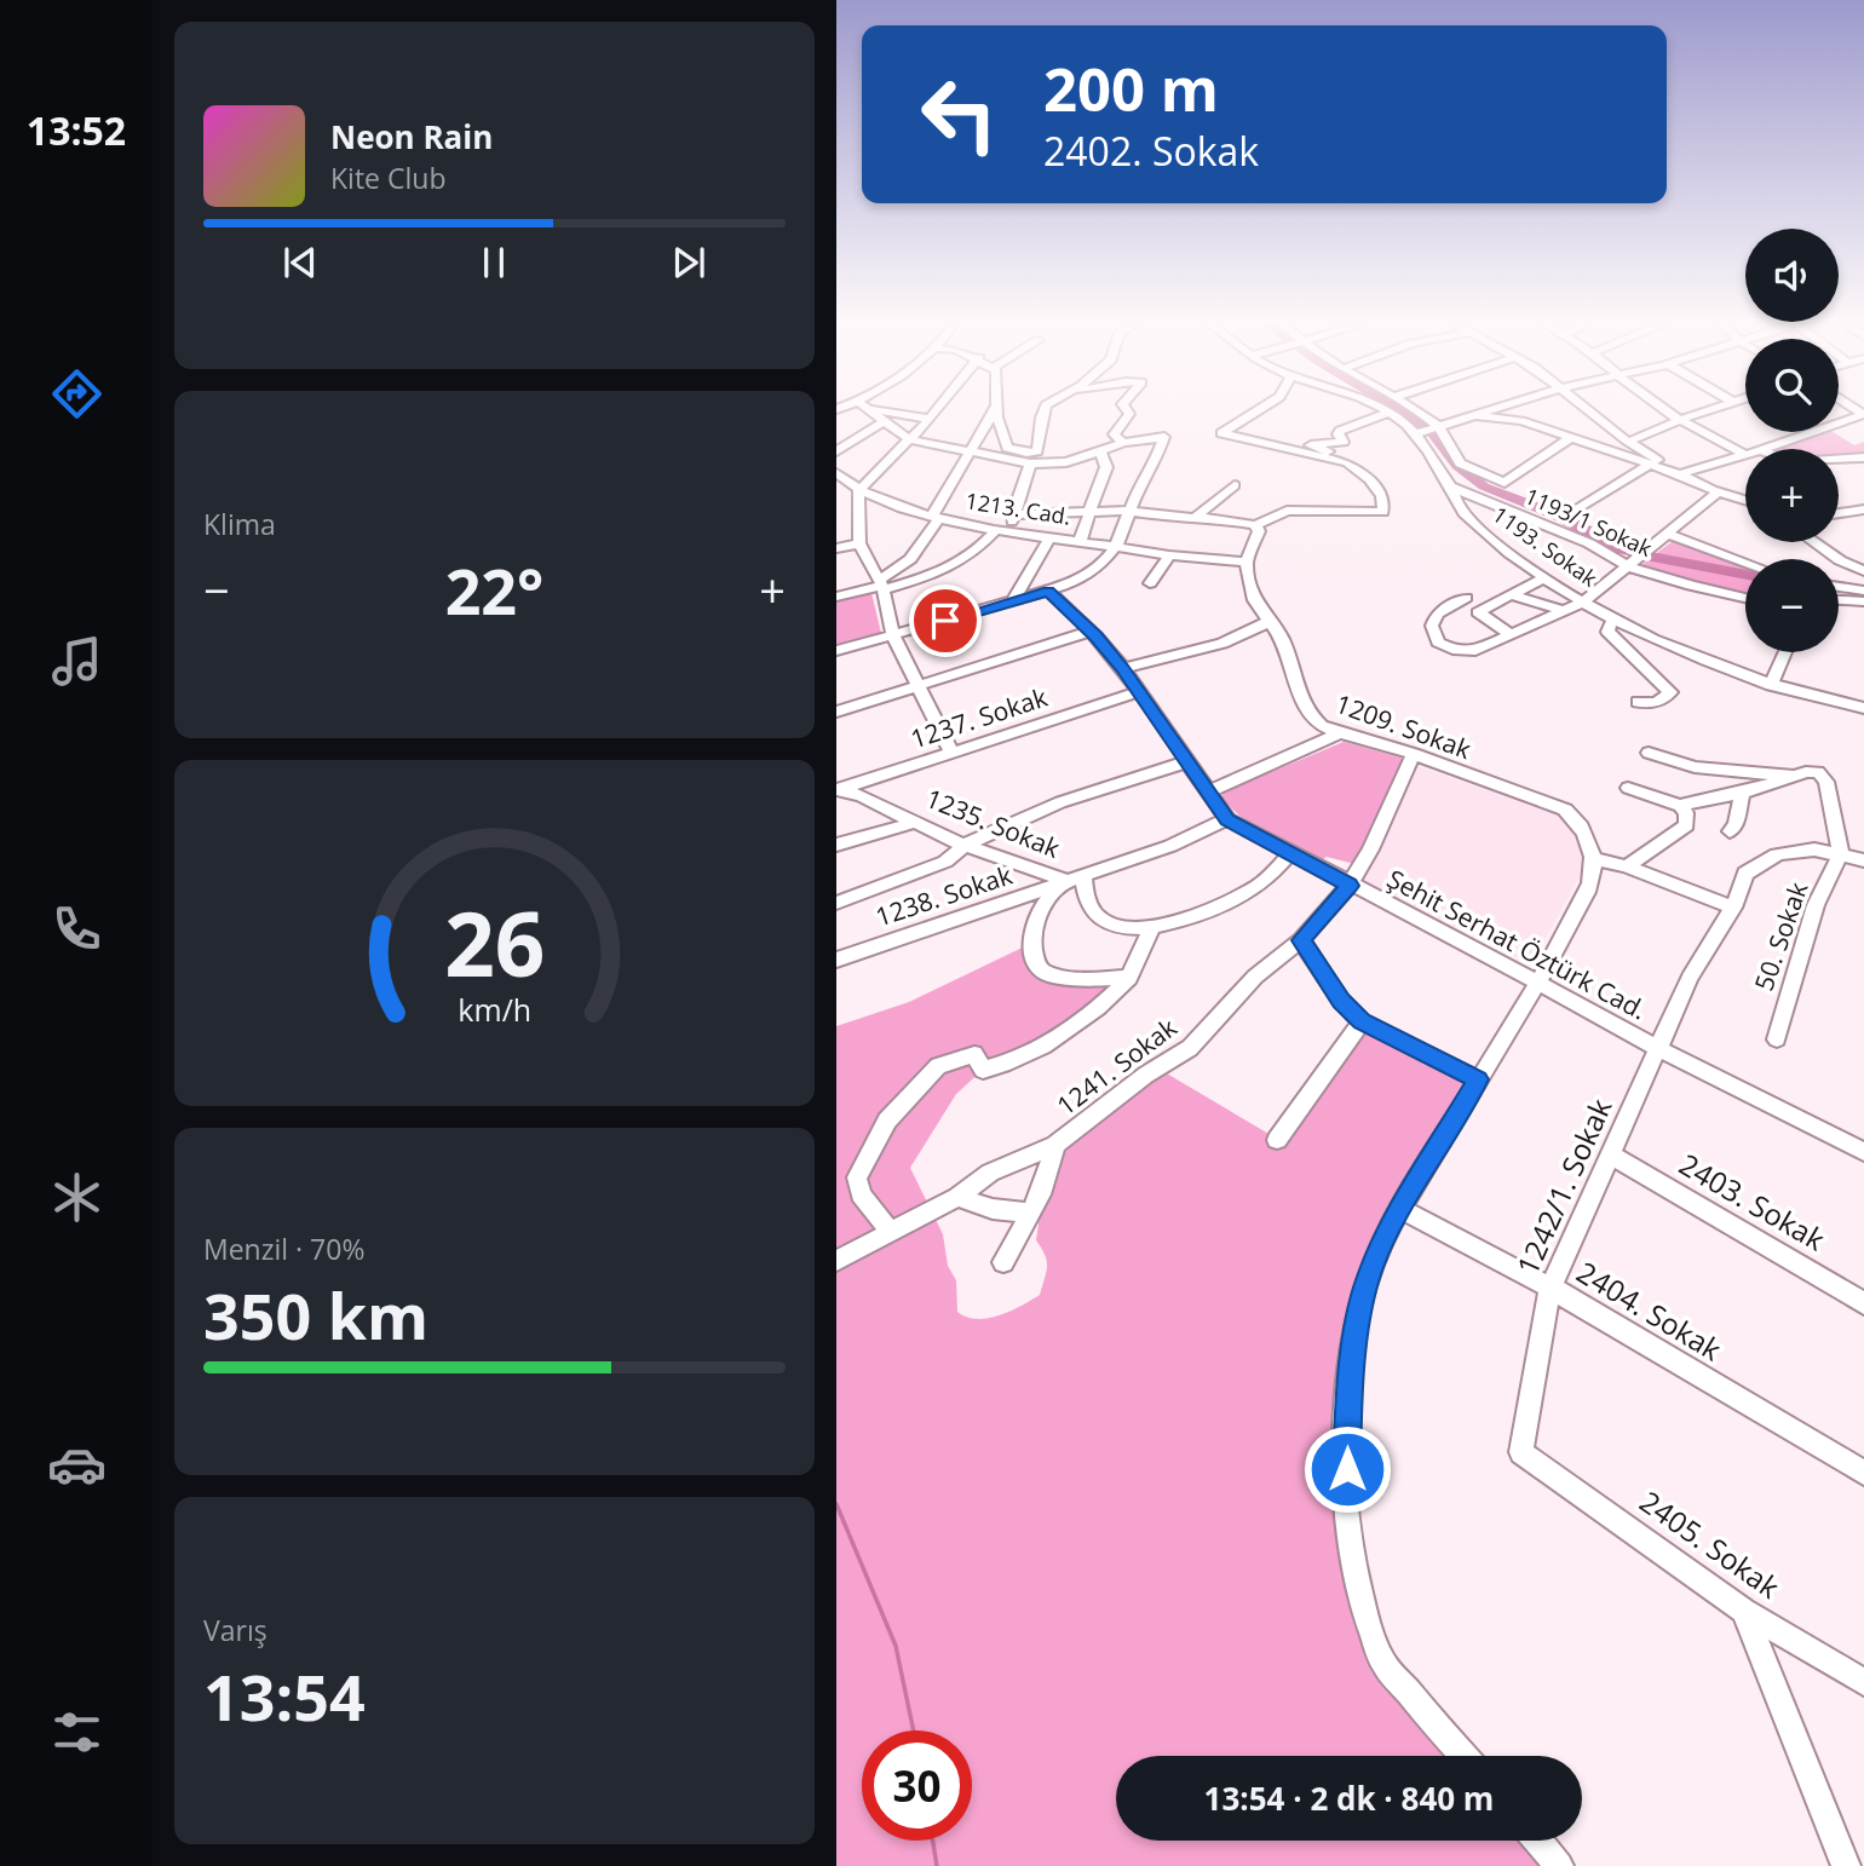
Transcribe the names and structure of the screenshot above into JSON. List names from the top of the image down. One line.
{"streets":{"street":["1213. Cad.","1193/1 Sokak","1193. Sokak","1237. Sokak","1209. Sokak","1235. Sokak","1238. Sokak","50. Sokak","Şehit Serhat Öztürk Cad.","1241. Sokak","1242/1. Sokak","2403. Sokak","2404. Sokak","2405. Sokak"]},"crossings":[["1213. Cad.","1209. Sokak"],["1193/1 Sokak","1193. Sokak"],["1237. Sokak","1235. Sokak"],["1237. Sokak","Şehit Serhat Öztürk Cad."],["1209. Sokak","1241. Sokak"],["1235. Sokak","1238. Sokak"],["1235. Sokak","Şehit Serhat Öztürk Cad."],["50. Sokak","1242/1. Sokak"],["Şehit Serhat Öztürk Cad.","1241. Sokak"],["Şehit Serhat Öztürk Cad.","1242/1. Sokak"],["1242/1. Sokak","2403. Sokak"],["1242/1. Sokak","2404. Sokak"],["1242/1. Sokak","2405. Sokak"]],"page":{"tabs":"13:52","turn":["200 m","2402. Sokak"],"song":["Neon Rain","Kite Club"],"map_buttons":["+","−"],"tile":["Klima",["Menzil · 70%","350 km"],["Varış","13:54"]],"heat":["−","22°","+"],"limit":"30","trip":"13:54 · 2 dk · 840 m","gauge":["26","km/h"]}}
